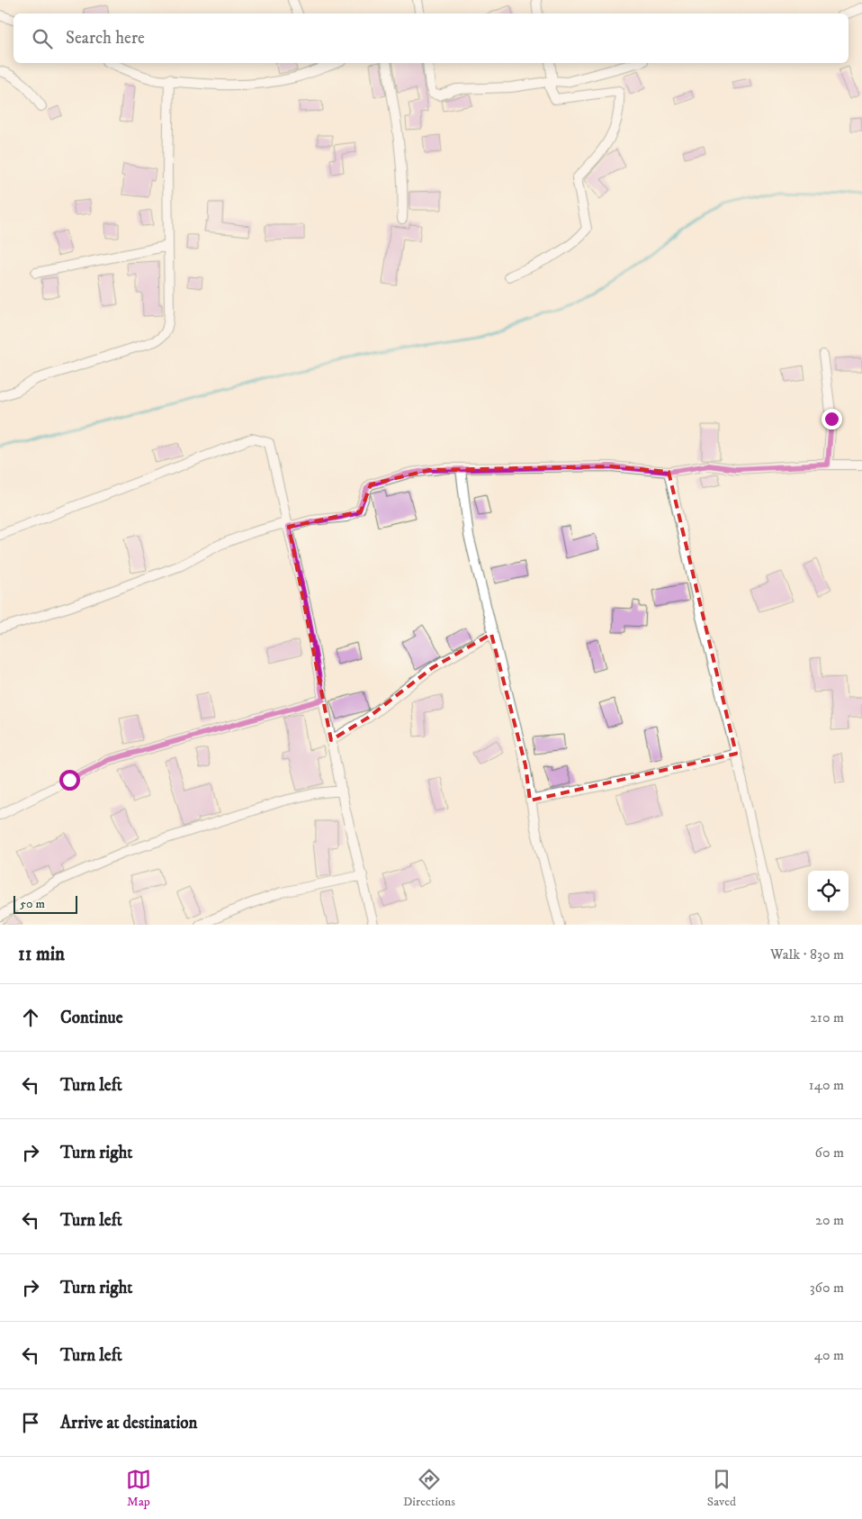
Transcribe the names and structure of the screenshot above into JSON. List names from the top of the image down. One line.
{"scale_bar":"50 m","page":{"search":"Search here","scale":"50 m","heading":["11 min","Walk · 830 m"],"list":[["Continue","210 m"],["Turn left","140 m"],["Turn right","60 m"],["Turn left","20 m"],["Turn right","360 m"],["Turn left","40 m"],"Arrive at destination"],"nav":["Map","Directions","Saved"]}}
